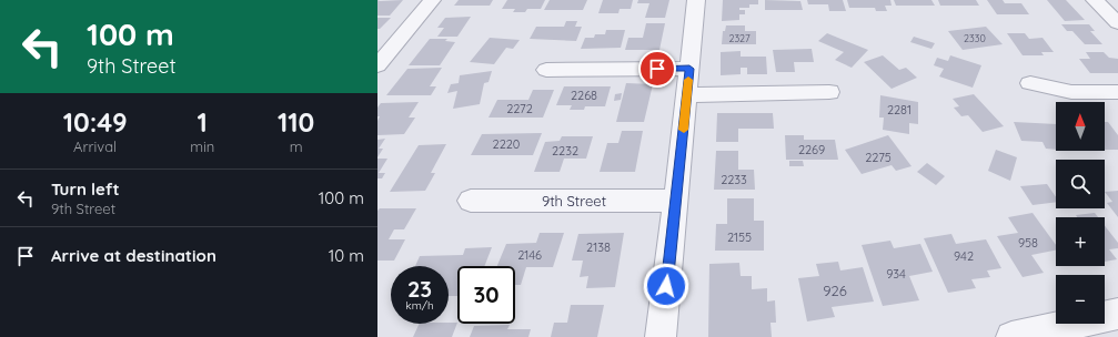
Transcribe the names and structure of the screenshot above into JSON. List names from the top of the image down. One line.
{"streets":{"street":["9th Street"]},"house_numbers":["2327","2330","2268","2272","2281","2220","2269","2232","2275","2233","2155","958","2138","2146","942","934","926"],"north":"top","page":{"turn":["100 m","9th Street"],"eta":["10:49","Arrival","1","min","110","m"],"map_buttons":["+","−"],"list":[{"name":"Turn left","note":"9th Street","value":"100 m"},{"name":"Arrive at destination","value":"10 m"}],"speed":"23 km/h","limit":"30"}}
